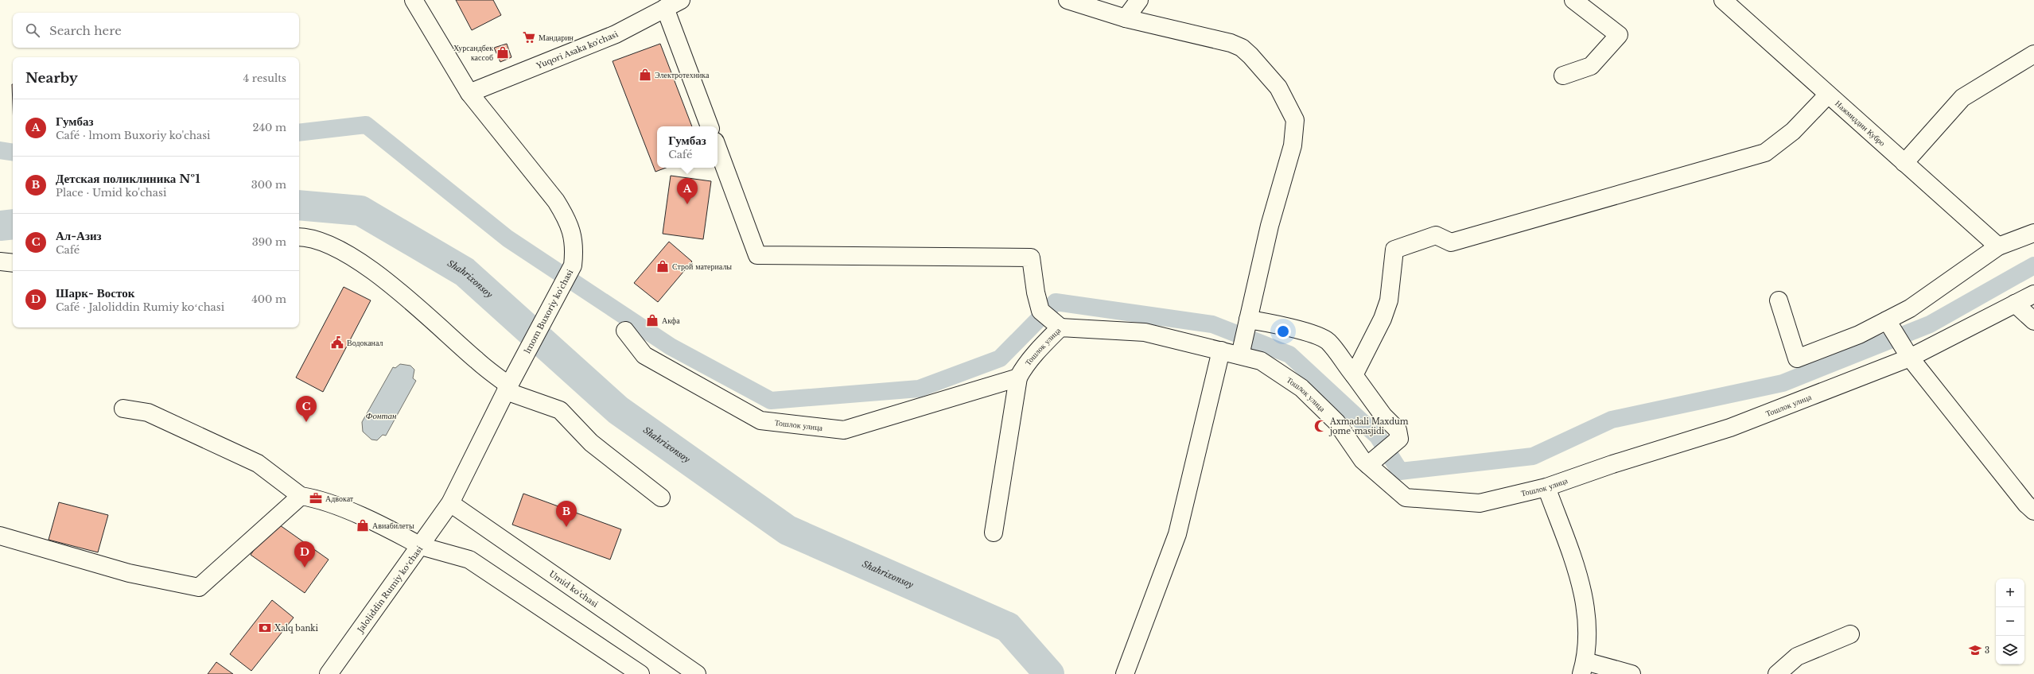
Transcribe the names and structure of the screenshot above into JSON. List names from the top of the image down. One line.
{"streets":{"main road":["Yuqori Asaka ko'chasi","Нажмиддин Кубро","lmom Buxoriy ko'chasi","Тошлок улица","Jaloliddin Rumiy koʻchasi","Umid ko'chasi"]},"crossings":[["Yuqori Asaka ko'chasi","lmom Buxoriy ko'chasi"],["lmom Buxoriy ko'chasi","Jaloliddin Rumiy koʻchasi"],["lmom Buxoriy ko'chasi","Umid ko'chasi"],["Jaloliddin Rumiy koʻchasi","Umid ko'chasi"]],"water":["Shahrixonsoy","Фонтан"],"places":{"supermarket":["Мандарин"],"shop":["Хурсандбек кассоб","Электротехника","Строй материалы","Акфа","Авиабилеты"],"public building":["Водоканал"],"mosque":["Axmadali Maxdum jome' masjidi"],"office":["Адвокат"],"bank":["Xalq banki"],"school or university":["3"]},"page":{"search":"Search here","heading":["Nearby","4 results"],"list":[{"mark":"A","name":"Гумбаз","note":"Café · lmom Buxoriy ko'chasi","value":"240 m"},{"mark":"B","name":"Детская поликлиника №1","note":"Place · Umid ko'chasi","value":"300 m"},{"mark":"C","name":"Ал-Азиз","note":"Café","value":"390 m"},{"mark":"D","name":"Шарк- Восток","note":"Café · Jaloliddin Rumiy koʻchasi","value":"400 m"}],"popup":["Гумбаз","Café"],"pins":["A","C","B","D"],"map_buttons":["+","−"]}}
